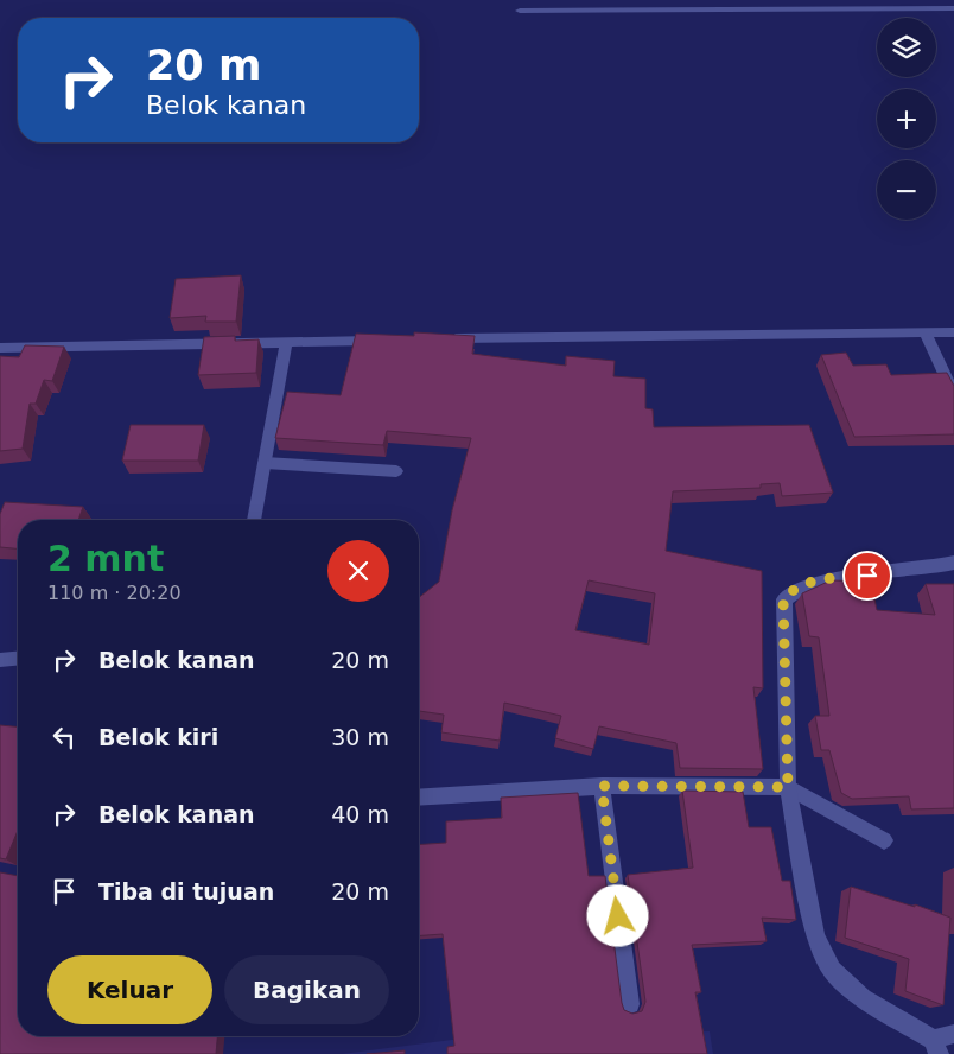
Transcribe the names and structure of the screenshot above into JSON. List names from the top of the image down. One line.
{"page":{"map_buttons":["+","−"],"turn":["20 m","Belok kanan"],"heading":["2 mnt","110 m · 20:20"],"list":[{"name":"Belok kanan","value":"20 m"},{"name":"Belok kiri","value":"30 m"},{"name":"Belok kanan","value":"40 m"},{"name":"Tiba di tujuan","value":"20 m"}],"buttons":["Keluar","Bagikan"]}}
